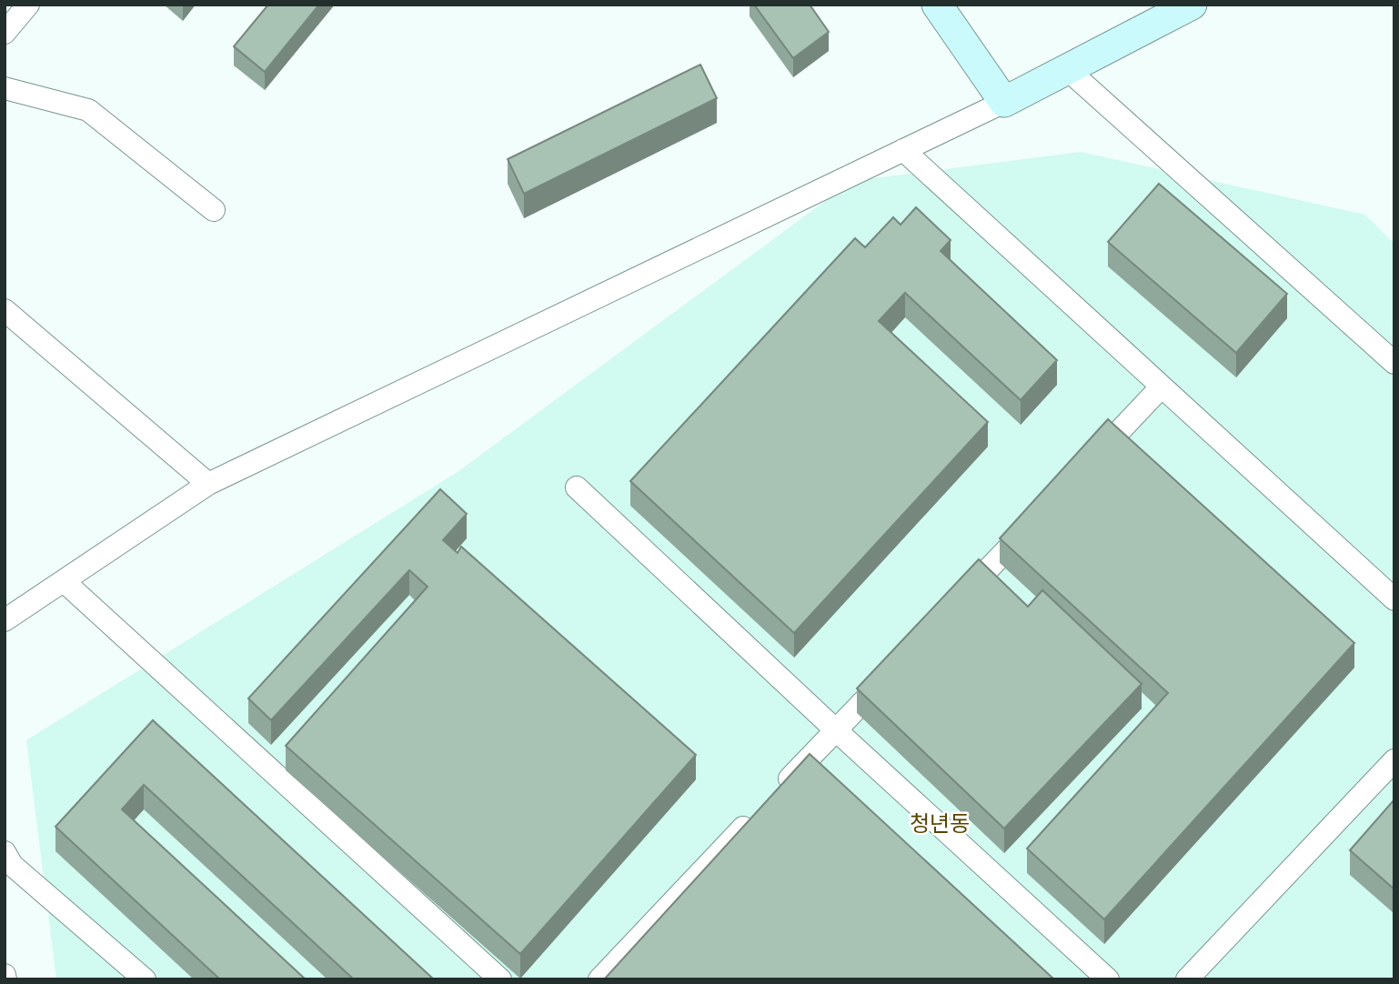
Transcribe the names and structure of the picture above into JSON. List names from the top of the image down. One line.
{"districts":["청년동"]}
